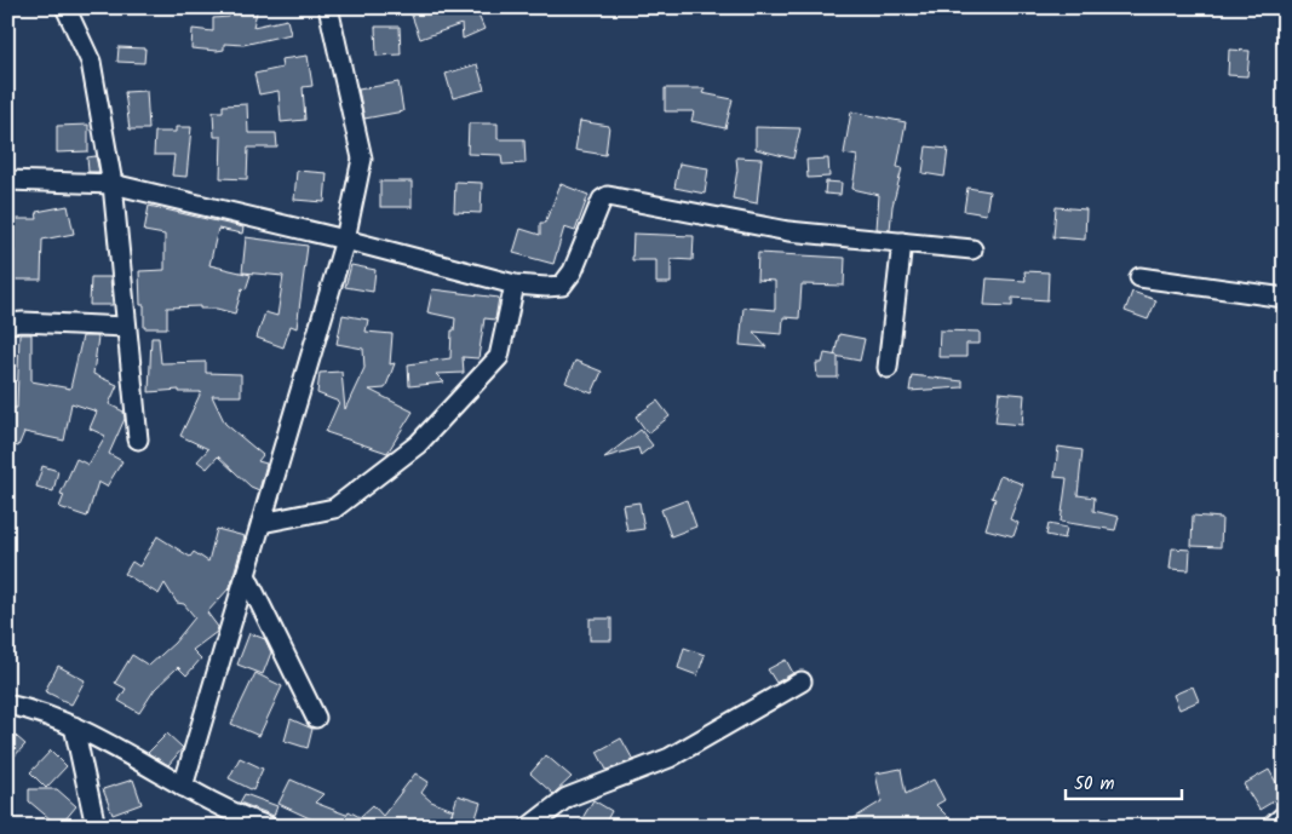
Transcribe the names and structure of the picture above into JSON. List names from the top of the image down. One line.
{"scale_bar":"50 m"}
